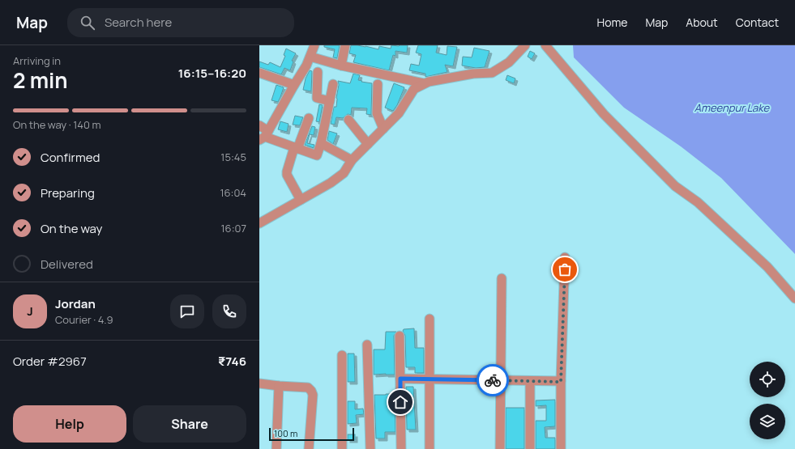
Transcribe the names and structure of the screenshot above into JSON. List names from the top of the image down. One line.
{"water":["Ameenpur Lake"],"scale_bar":"100 m","page":{"header":"Map","search":"Search here","nav":["Home","Map","About","Contact"],"heading":["2 min","Arriving in","16:15–16:20"],"panel":["Jordan","Courier · 4.9","Order #2967","₹746"],"bar":"On the way · 140 m","list":[["Confirmed","15:45"],["Preparing","16:04"],["On the way","16:07"],"Delivered"],"round":"J","buttons":["Help","Share"],"scale":"100 m"}}
